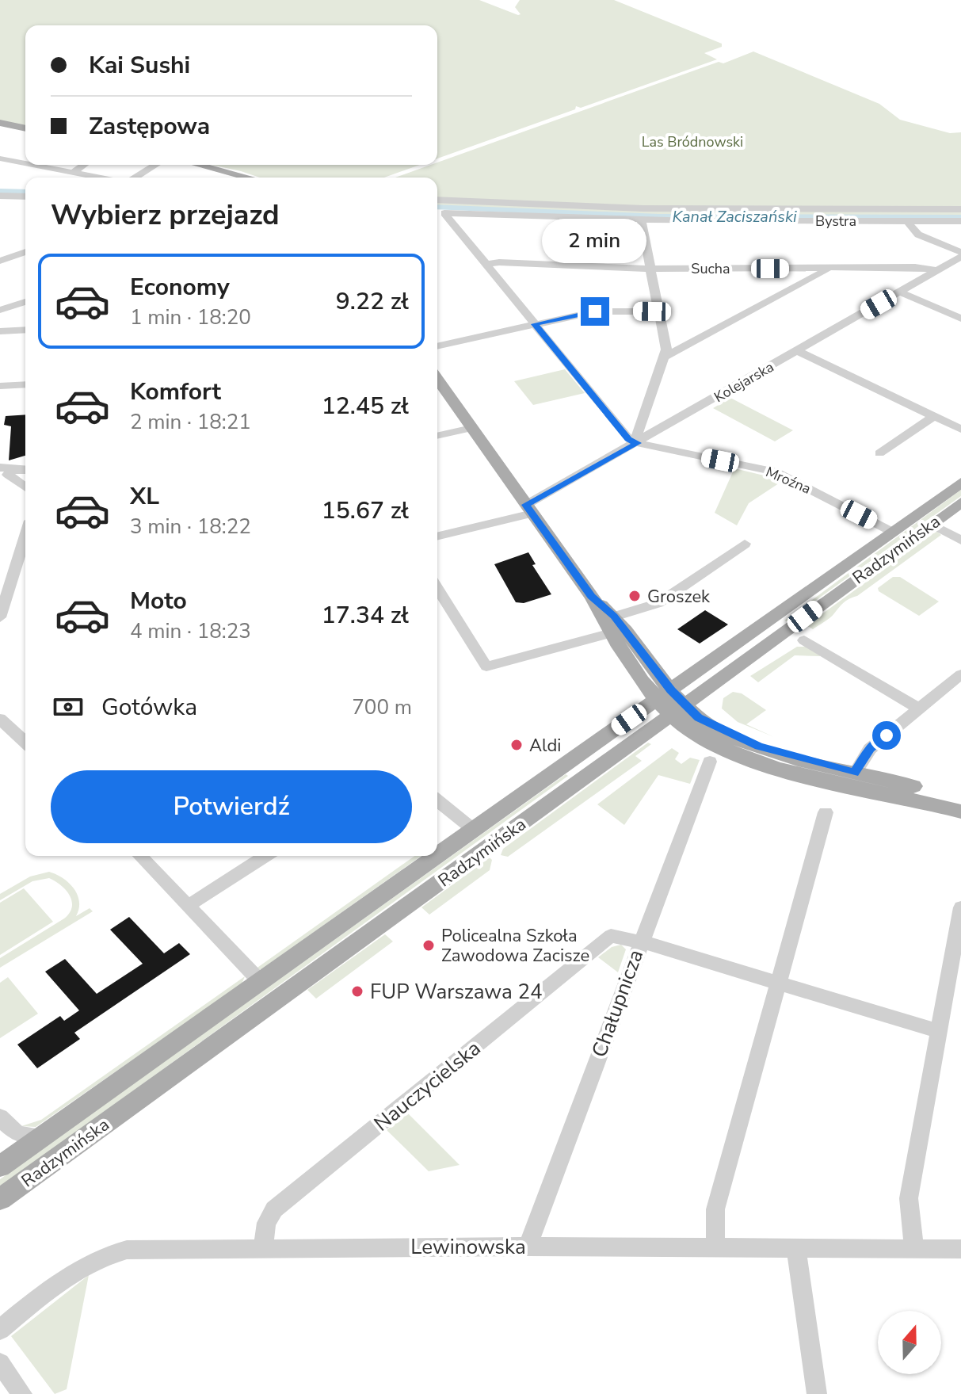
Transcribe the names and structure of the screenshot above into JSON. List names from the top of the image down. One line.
{"streets":{"main road":["Radzymińska"],"street":["Bystra","Sucha","Kolejarska","Mroźna","Chałupnicza","Nauczycielska","Lewinowska"]},"crossings":[["Sucha","Kolejarska"],["Kolejarska","Mroźna"],["Mroźna","Radzymińska"],["Chałupnicza","Nauczycielska"],["Chałupnicza","Lewinowska"],["Nauczycielska","Lewinowska"]],"water":["Kanał Zaciszański"],"parks":["Las Bródnowski"],"places":["Groszek","Aldi","Policealna Szkoła Zawodowa Zacisze","FUP Warszawa 24"],"north":"top","page":{"banner":["Kai Sushi","Zastępowa"],"heading":"Wybierz przejazd","bubble":"2 min","list":[{"name":"Economy","note":"1 min · 18:20","value":"9.22 zł"},{"name":"Komfort","note":"2 min · 18:21","value":"12.45 zł"},{"name":"XL","note":"3 min · 18:22","value":"15.67 zł"},{"name":"Moto","note":"4 min · 18:23","value":"17.34 zł"}],"pay":["Gotówka","700 m"],"buttons":"Potwierdź"}}
